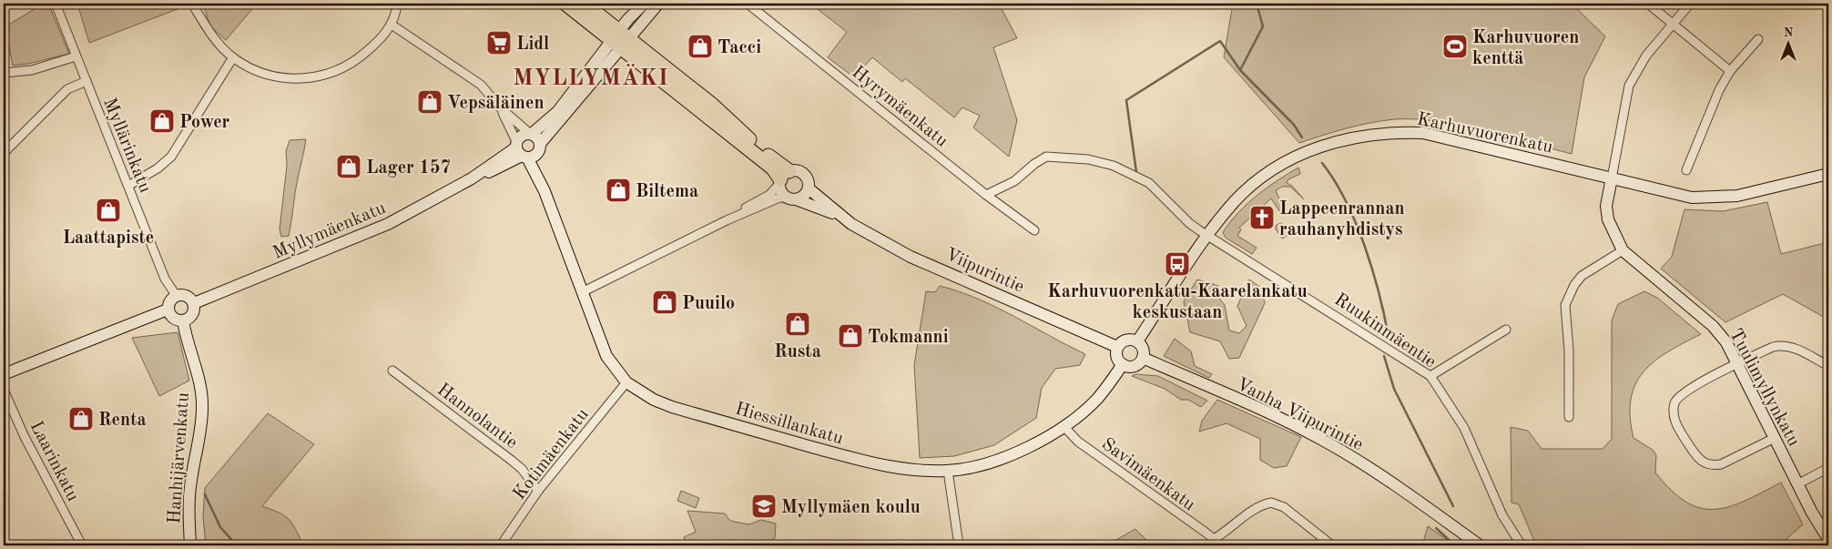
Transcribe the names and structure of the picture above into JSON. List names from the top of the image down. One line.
{"streets":{"street":["Hyrymäenkatu","Karhuvuorenkatu","Myllärinkatu","Myllymäenkatu","Viipurintie","Ruukinmäentie","Tuulimyllynkatu","Vanha Viipurintie","Hannolantie","Hiessillankatu","Kotimäenkatu","Hanhijärvenkatu","Laarinkatu","Savimäenkatu"]},"crossings":[["Hyrymäenkatu","Ruukinmäentie"],["Karhuvuorenkatu","Viipurintie"],["Karhuvuorenkatu","Ruukinmäentie"],["Karhuvuorenkatu","Tuulimyllynkatu"],["Karhuvuorenkatu","Vanha Viipurintie"],["Karhuvuorenkatu","Hiessillankatu"],["Myllärinkatu","Myllymäenkatu"],["Myllärinkatu","Hanhijärvenkatu"],["Myllymäenkatu","Hiessillankatu"],["Myllymäenkatu","Hanhijärvenkatu"],["Viipurintie","Vanha Viipurintie"],["Viipurintie","Hiessillankatu"],["Vanha Viipurintie","Hiessillankatu"],["Hannolantie","Kotimäenkatu"],["Hiessillankatu","Kotimäenkatu"],["Hiessillankatu","Savimäenkatu"]],"districts":["MYLLYMÄKI"],"places":{"supermarket":["Lidl"],"shop":["Tacci","Vepsäläinen","Power","Lager 157","Biltema","Laattapiste","Puuilo","Rusta","Tokmanni","Renta"],"sports":["Karhuvuoren kenttä"],"church":["Lappeenrannan rauhanyhdistys"],"bus stop":["Karhuvuorenkatu-Kaarelankatu keskustaan"],"school or university":["Myllymäen koulu"]},"north":"top"}
